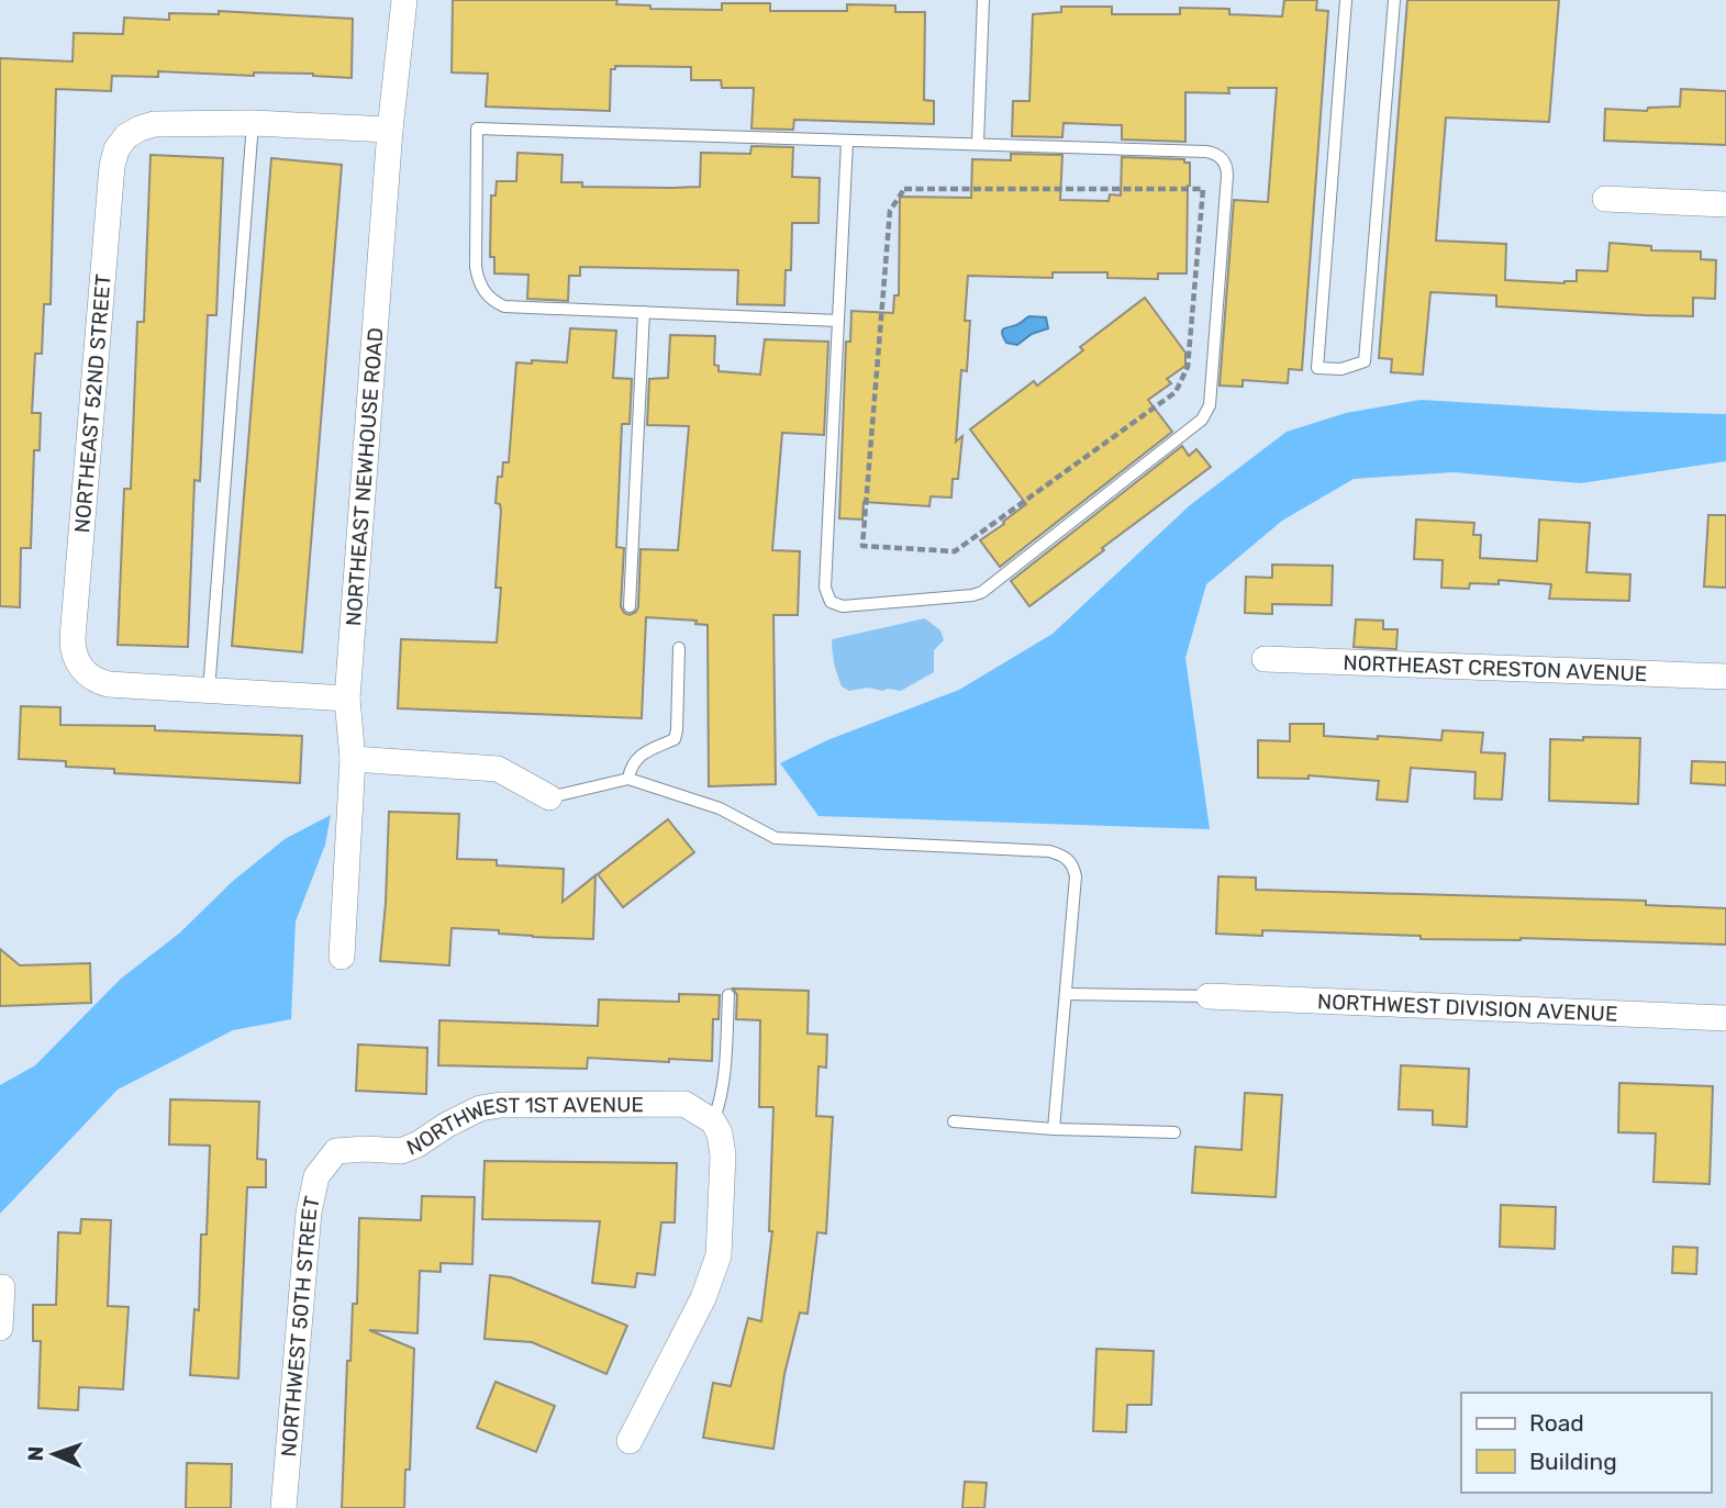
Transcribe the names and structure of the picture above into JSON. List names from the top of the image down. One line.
{"streets":{"street":["NORTHEAST 52ND STREET","NORTHEAST NEWHOUSE ROAD","NORTHEAST CRESTON AVENUE","NORTHWEST DIVISION AVENUE","NORTHWEST 1ST AVENUE","NORTHWEST 50TH STREET"]},"crossings":[["NORTHWEST 1ST AVENUE","NORTHWEST 50TH STREET"]],"legend":["Road","Building"],"north":"left"}
